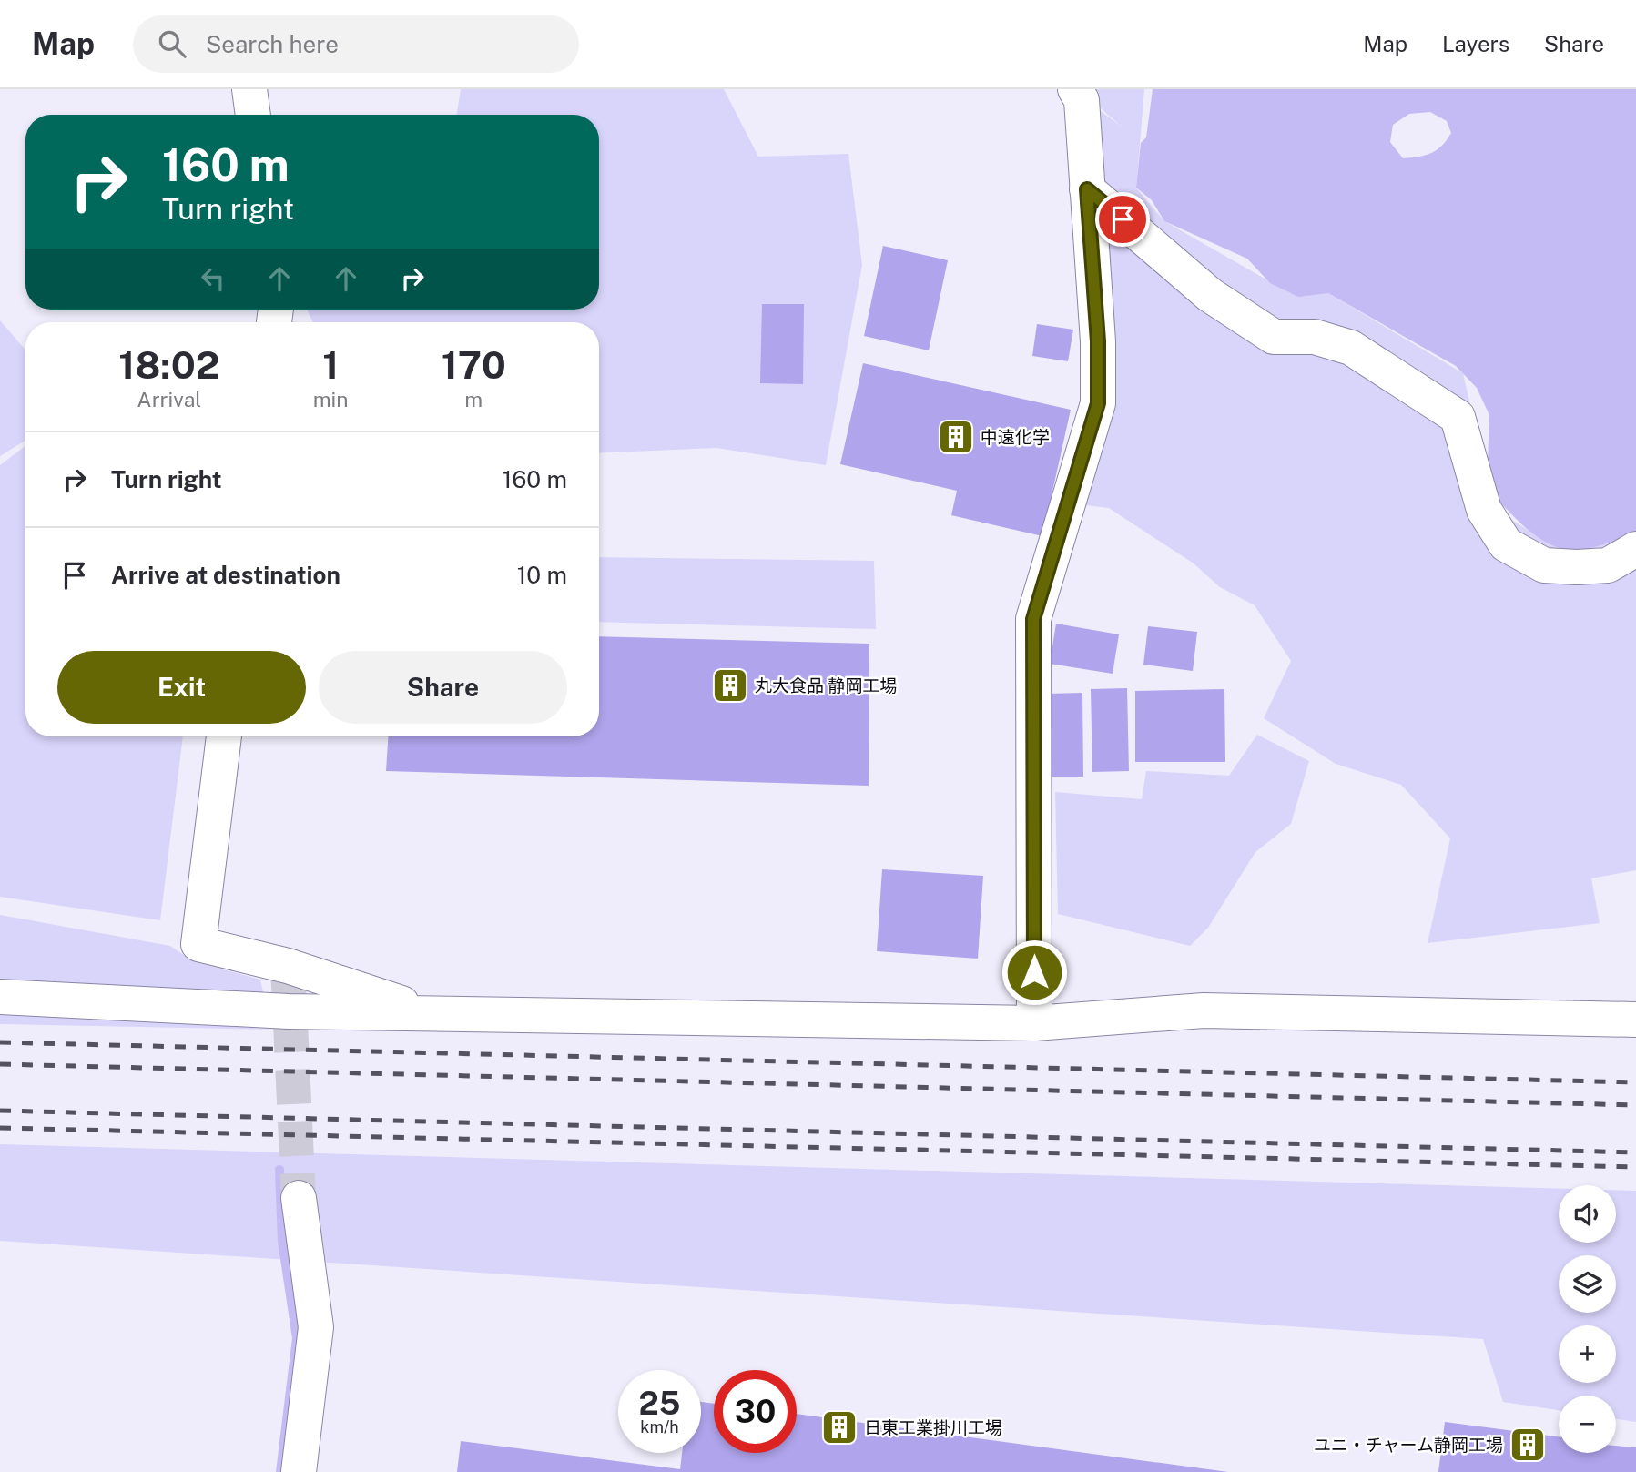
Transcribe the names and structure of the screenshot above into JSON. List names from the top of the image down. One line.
{"places":{"building":["中遠化学","丸大食品 静岡工場","日東工業掛川工場","ユニ・チャーム静岡工場"]},"page":{"header":"Map","search":"Search here","nav":["Map","Layers","Share"],"turn":["160 m","Turn right"],"eta":["18:02","Arrival","1","min","170","m"],"list":[{"name":"Turn right","value":"160 m"},{"name":"Arrive at destination","value":"10 m"}],"buttons":["Exit","Share"],"map_buttons":["+","−"],"speed":"25 km/h","limit":"30"}}
